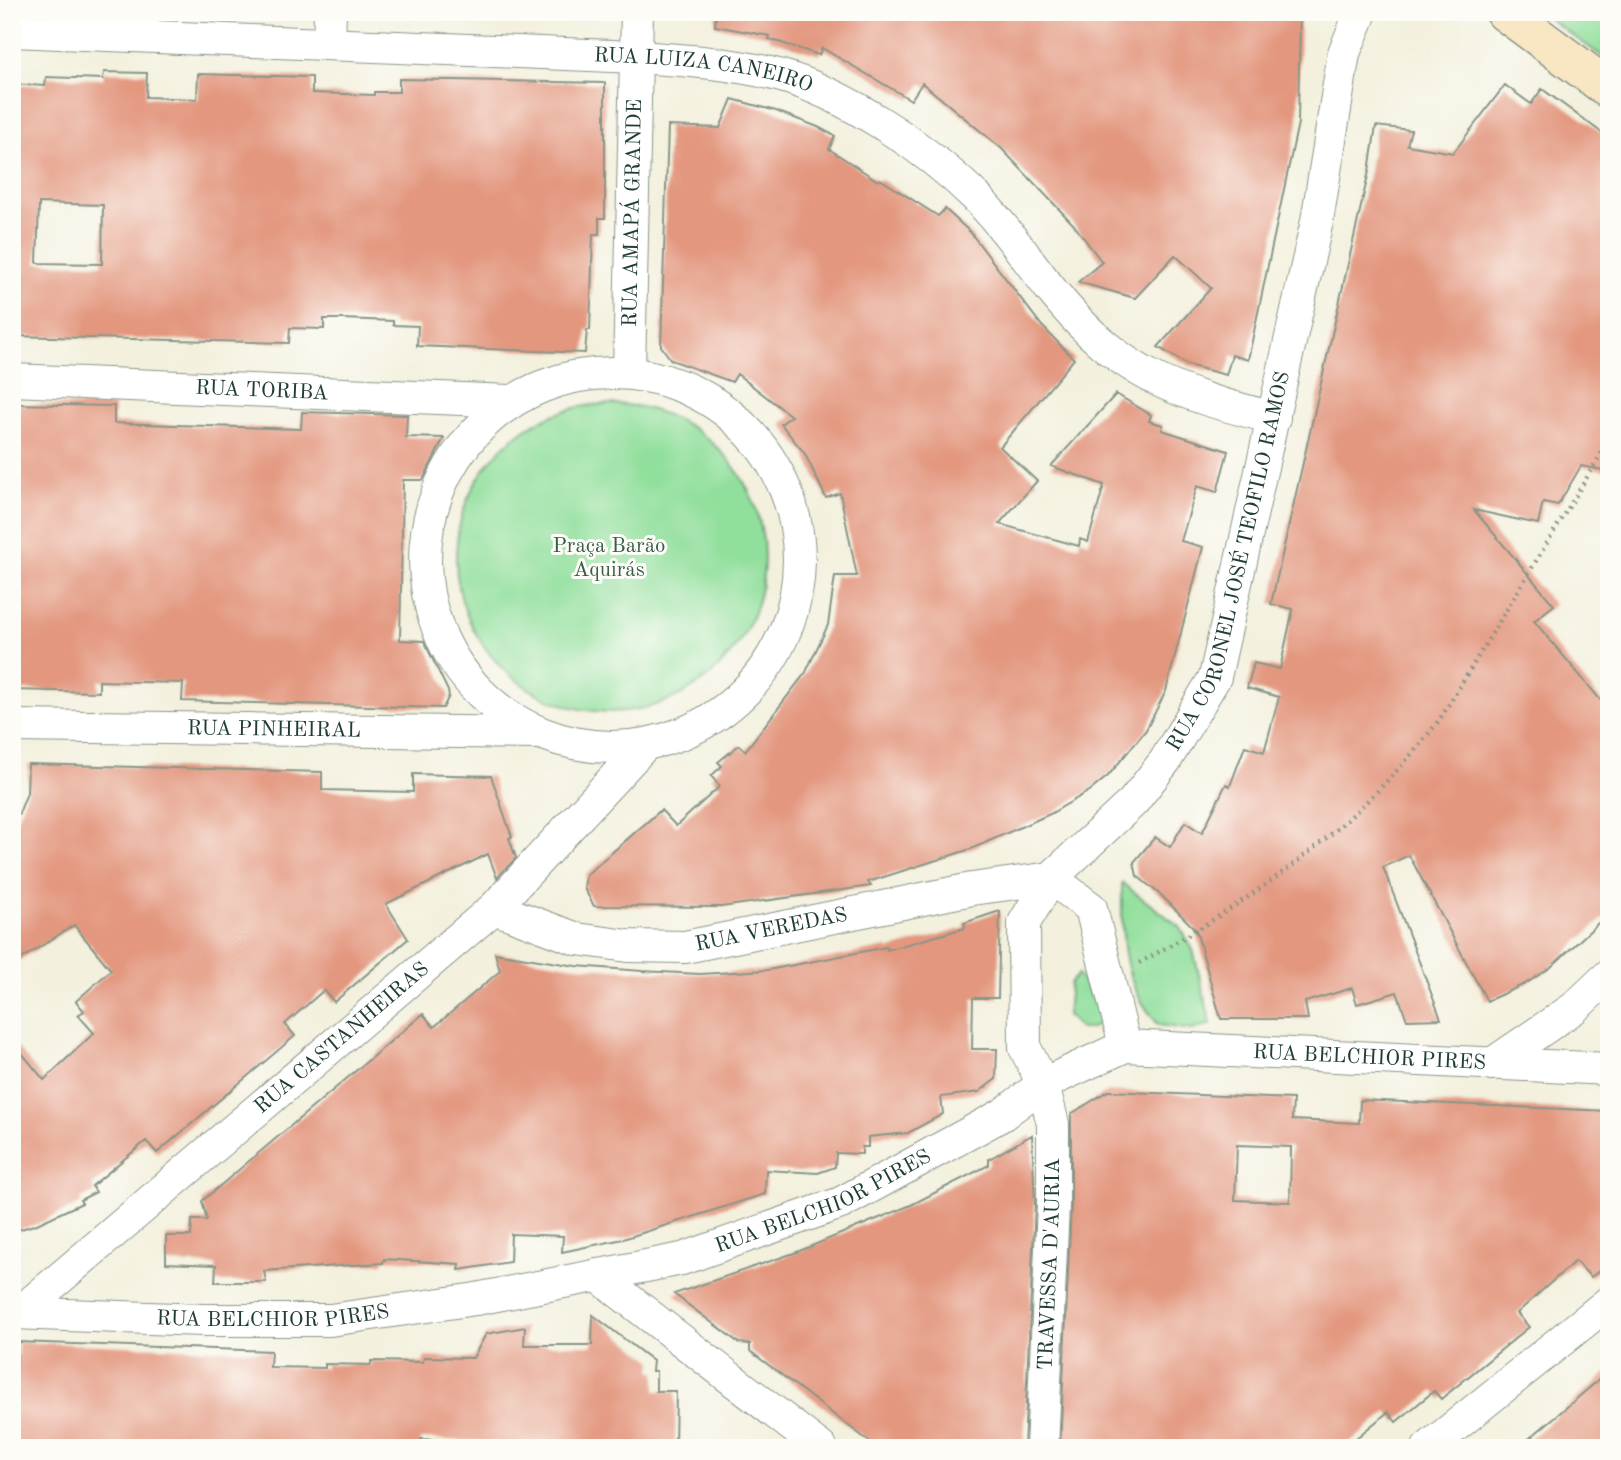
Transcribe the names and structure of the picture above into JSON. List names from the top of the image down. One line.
{"streets":{"street":["RUA LUIZA CANEIRO","RUA AMAPÁ GRANDE","RUA TORIBA","RUA CORONEL JOSÉ TEOFILO RAMOS","RUA PINHEIRAL","RUA VEREDAS","RUA CASTANHEIRAS","RUA BELCHIOR PIRES","TRAVESSA D'AURIA"]},"crossings":[["RUA LUIZA CANEIRO","RUA AMAPÁ GRANDE"],["RUA LUIZA CANEIRO","RUA CORONEL JOSÉ TEOFILO RAMOS"],["RUA CORONEL JOSÉ TEOFILO RAMOS","RUA VEREDAS"],["RUA CORONEL JOSÉ TEOFILO RAMOS","RUA BELCHIOR PIRES"],["RUA CORONEL JOSÉ TEOFILO RAMOS","TRAVESSA D'AURIA"],["RUA VEREDAS","RUA CASTANHEIRAS"],["RUA CASTANHEIRAS","RUA BELCHIOR PIRES"],["RUA BELCHIOR PIRES","TRAVESSA D'AURIA"]],"parks":["Praça Barão Aquirás"]}
